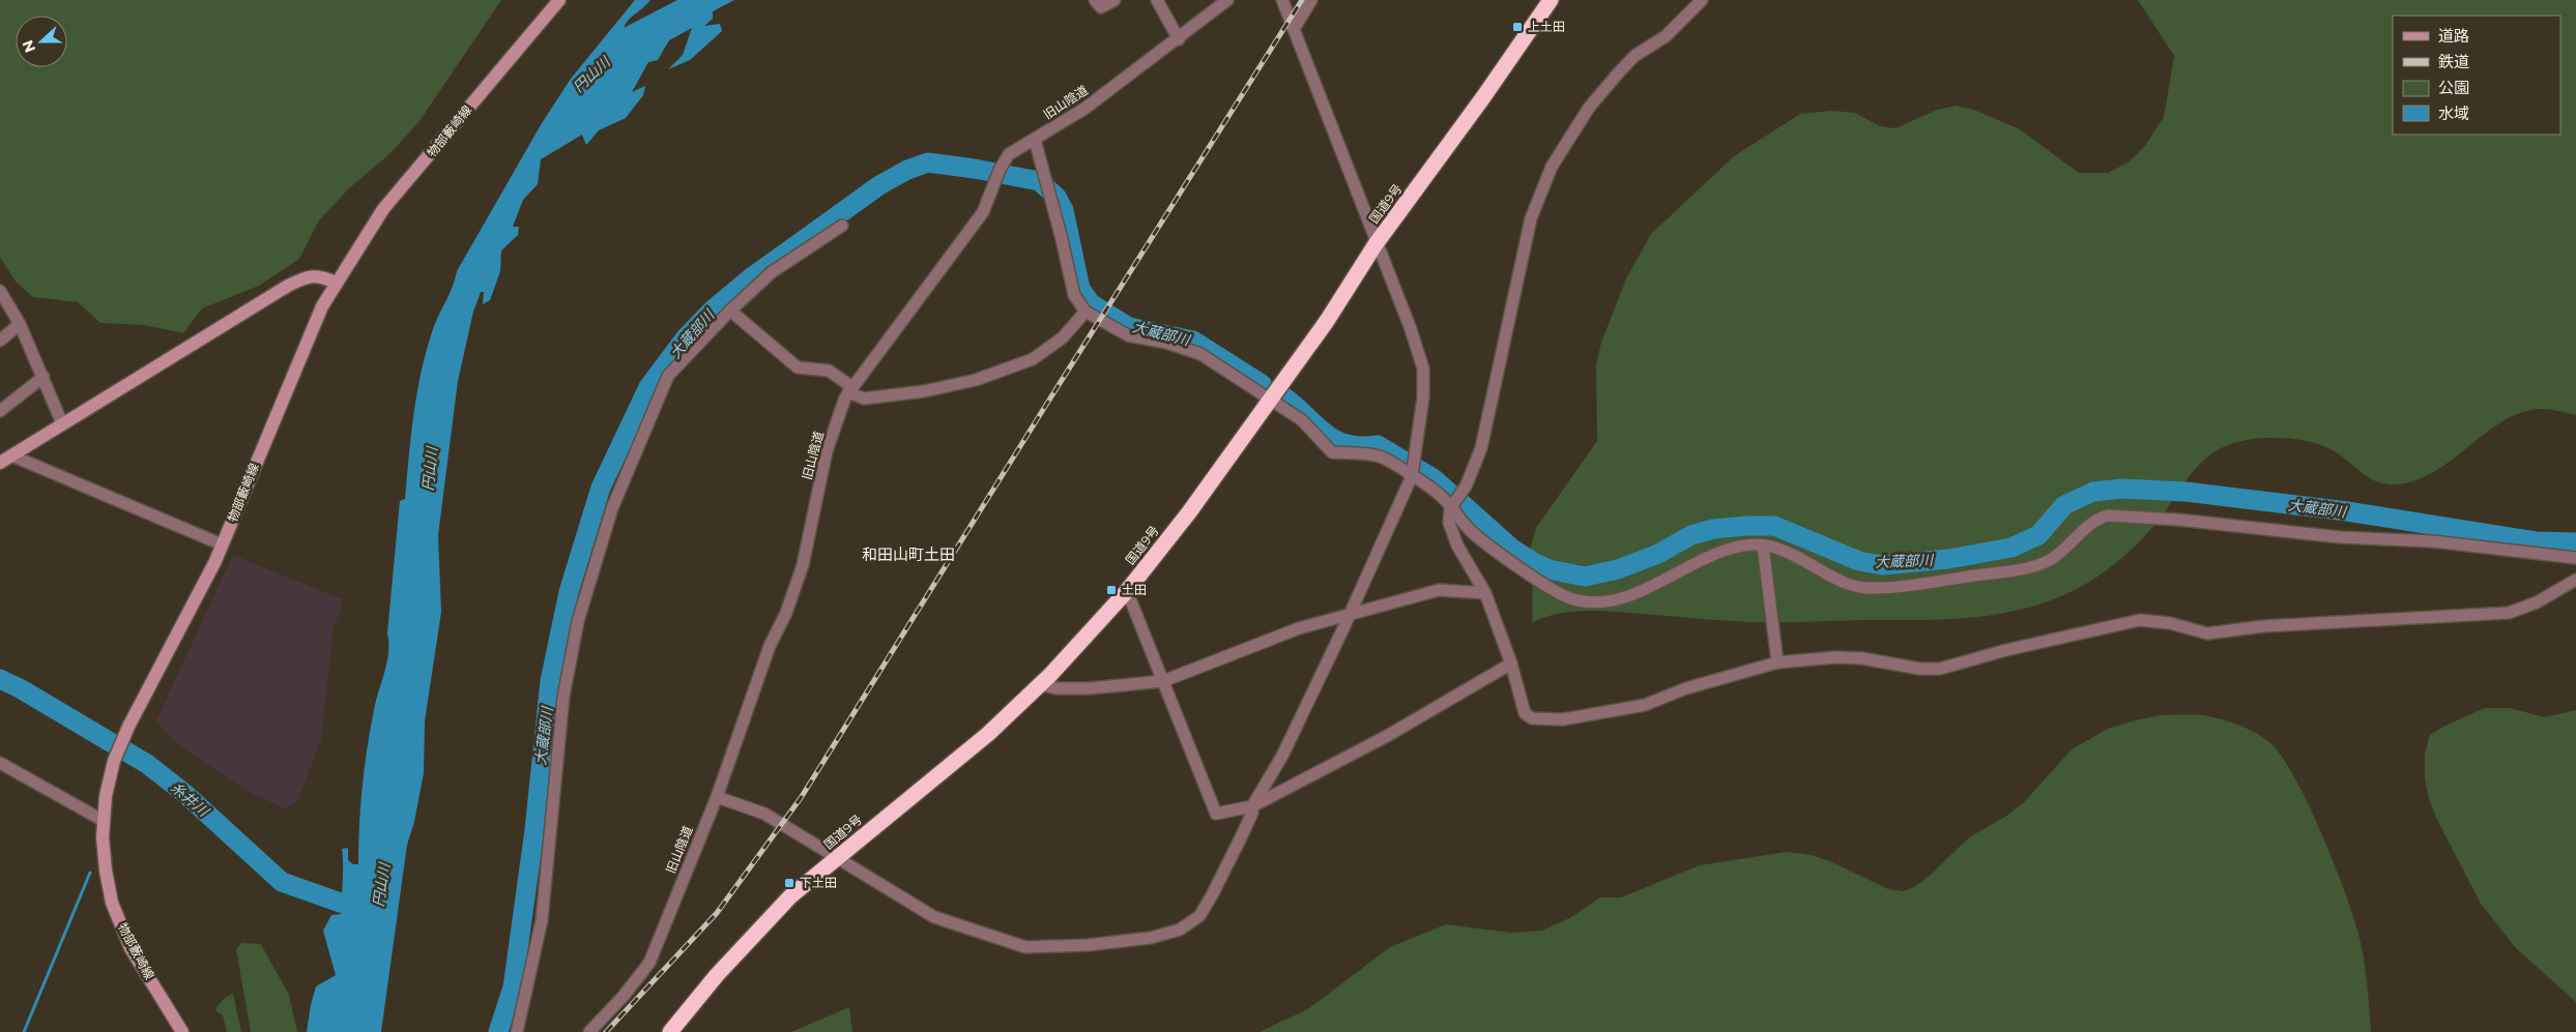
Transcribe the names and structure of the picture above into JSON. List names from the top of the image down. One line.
{"streets":{"highway":["国道9号"],"main road":["物部藪崎線"],"street":["旧山陰道"]},"districts":["和田山町土田"],"water":["円山川","大蔵部川","糸井川"],"places":{"transit":["上土田","土田","下土田"]},"legend":["道路","鉄道","公園","水域"],"north":"left"}
